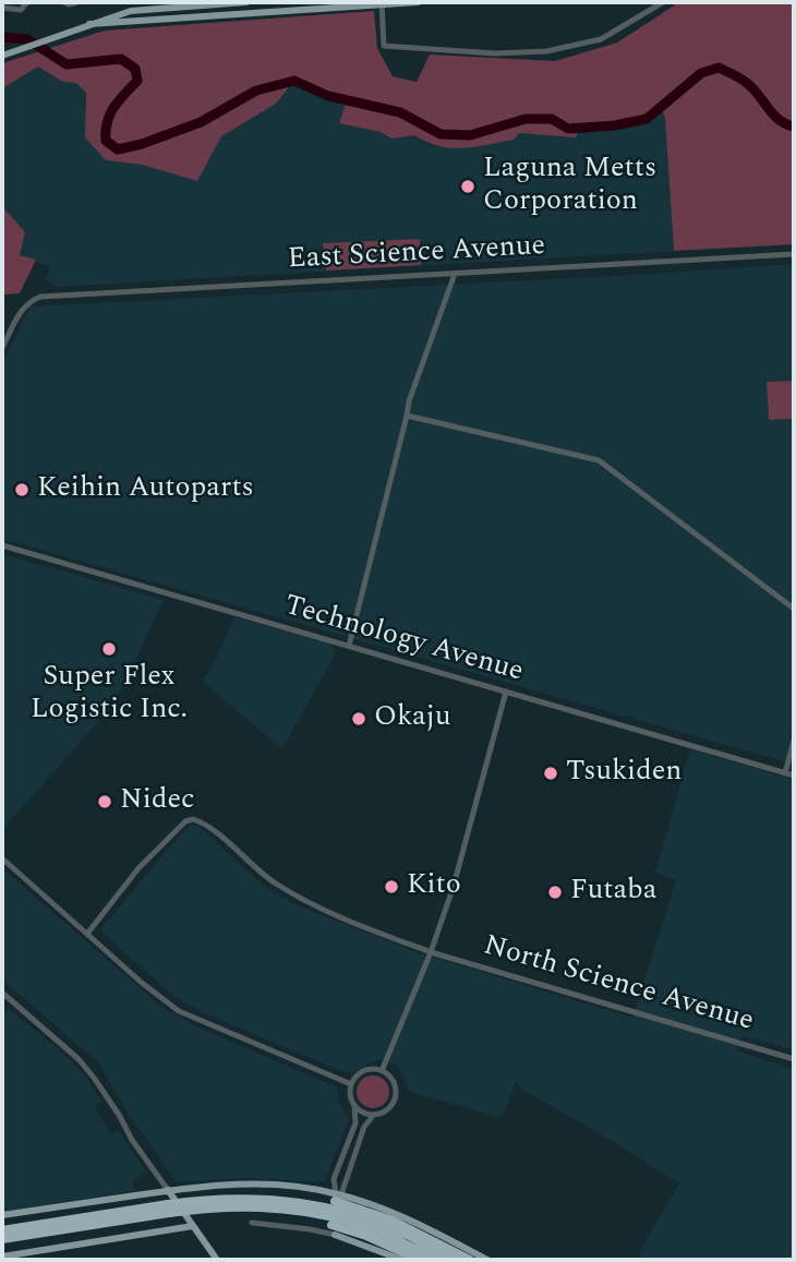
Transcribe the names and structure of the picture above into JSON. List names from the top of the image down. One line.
{"streets":{"street":["East Science Avenue","Technology Avenue","North Science Avenue"]},"places":["Laguna Metts Corporation","Keihin Autoparts","Super Flex Logistic Inc.","Okaju","Tsukiden","Nidec","Kito","Futaba"]}
